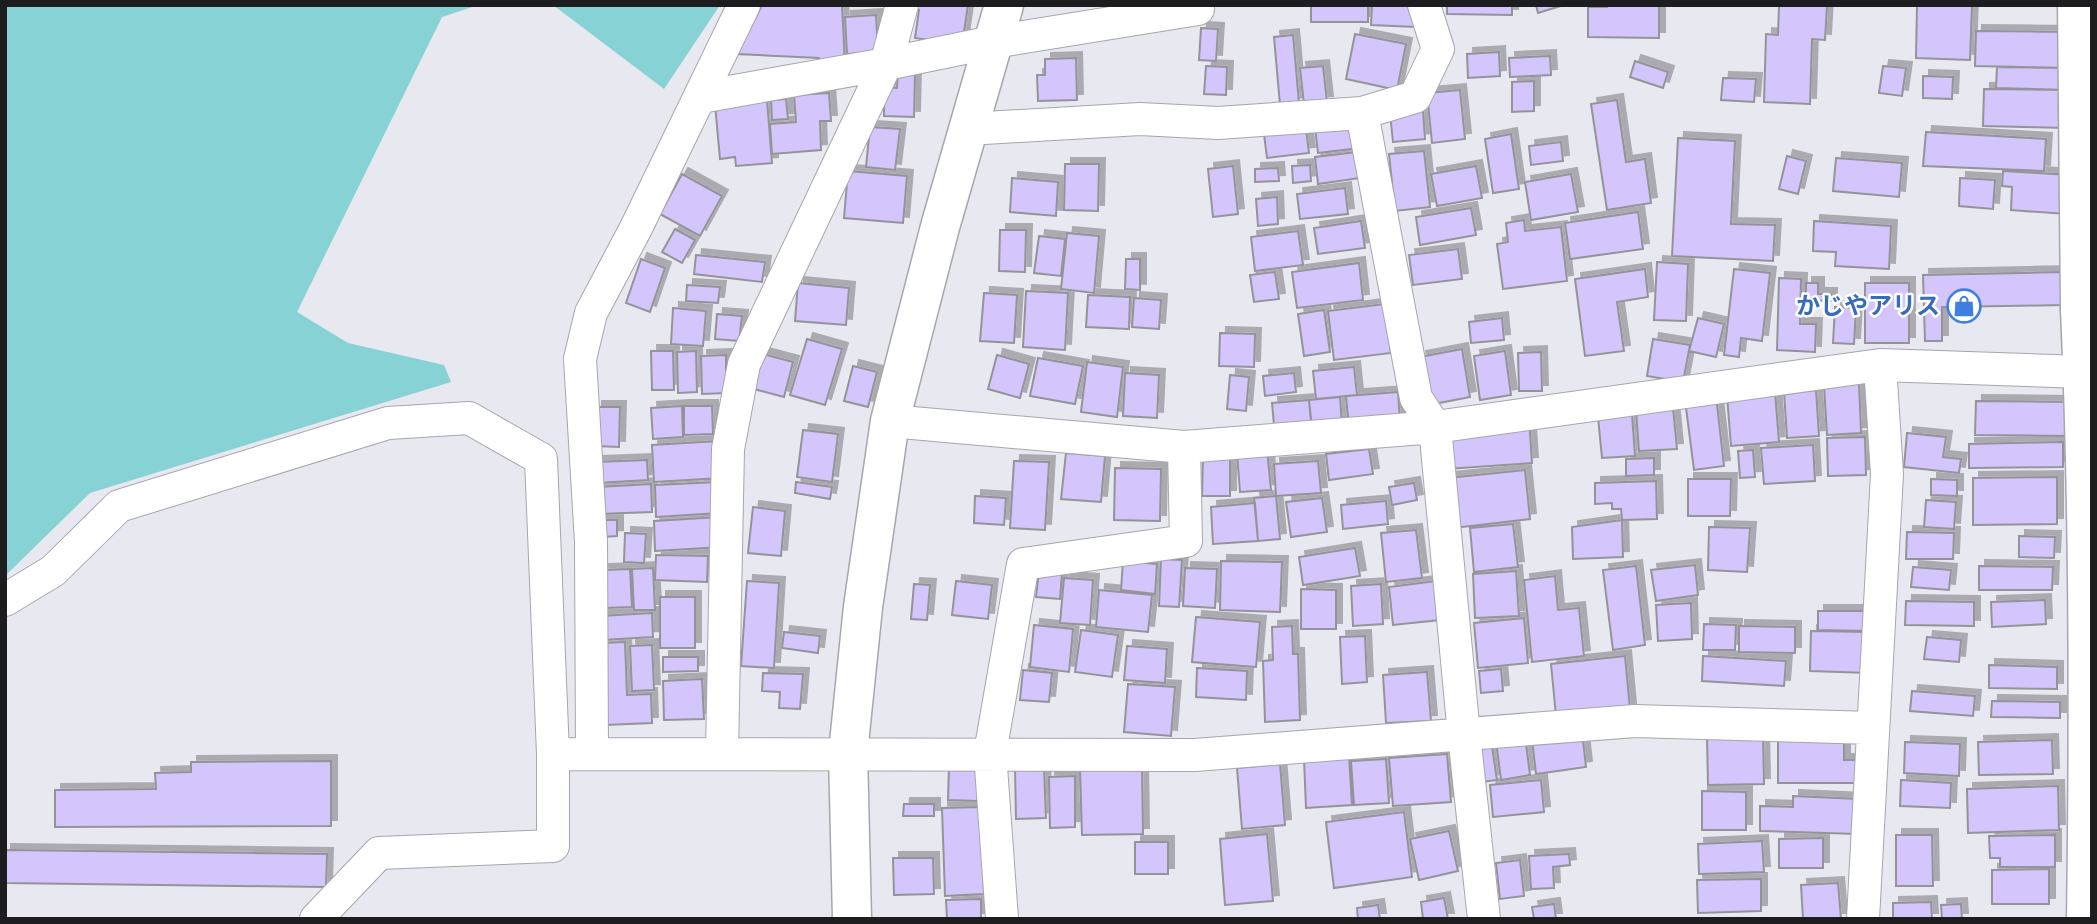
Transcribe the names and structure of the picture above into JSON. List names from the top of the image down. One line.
{"places":{"shop":["かじやアリス"]}}
